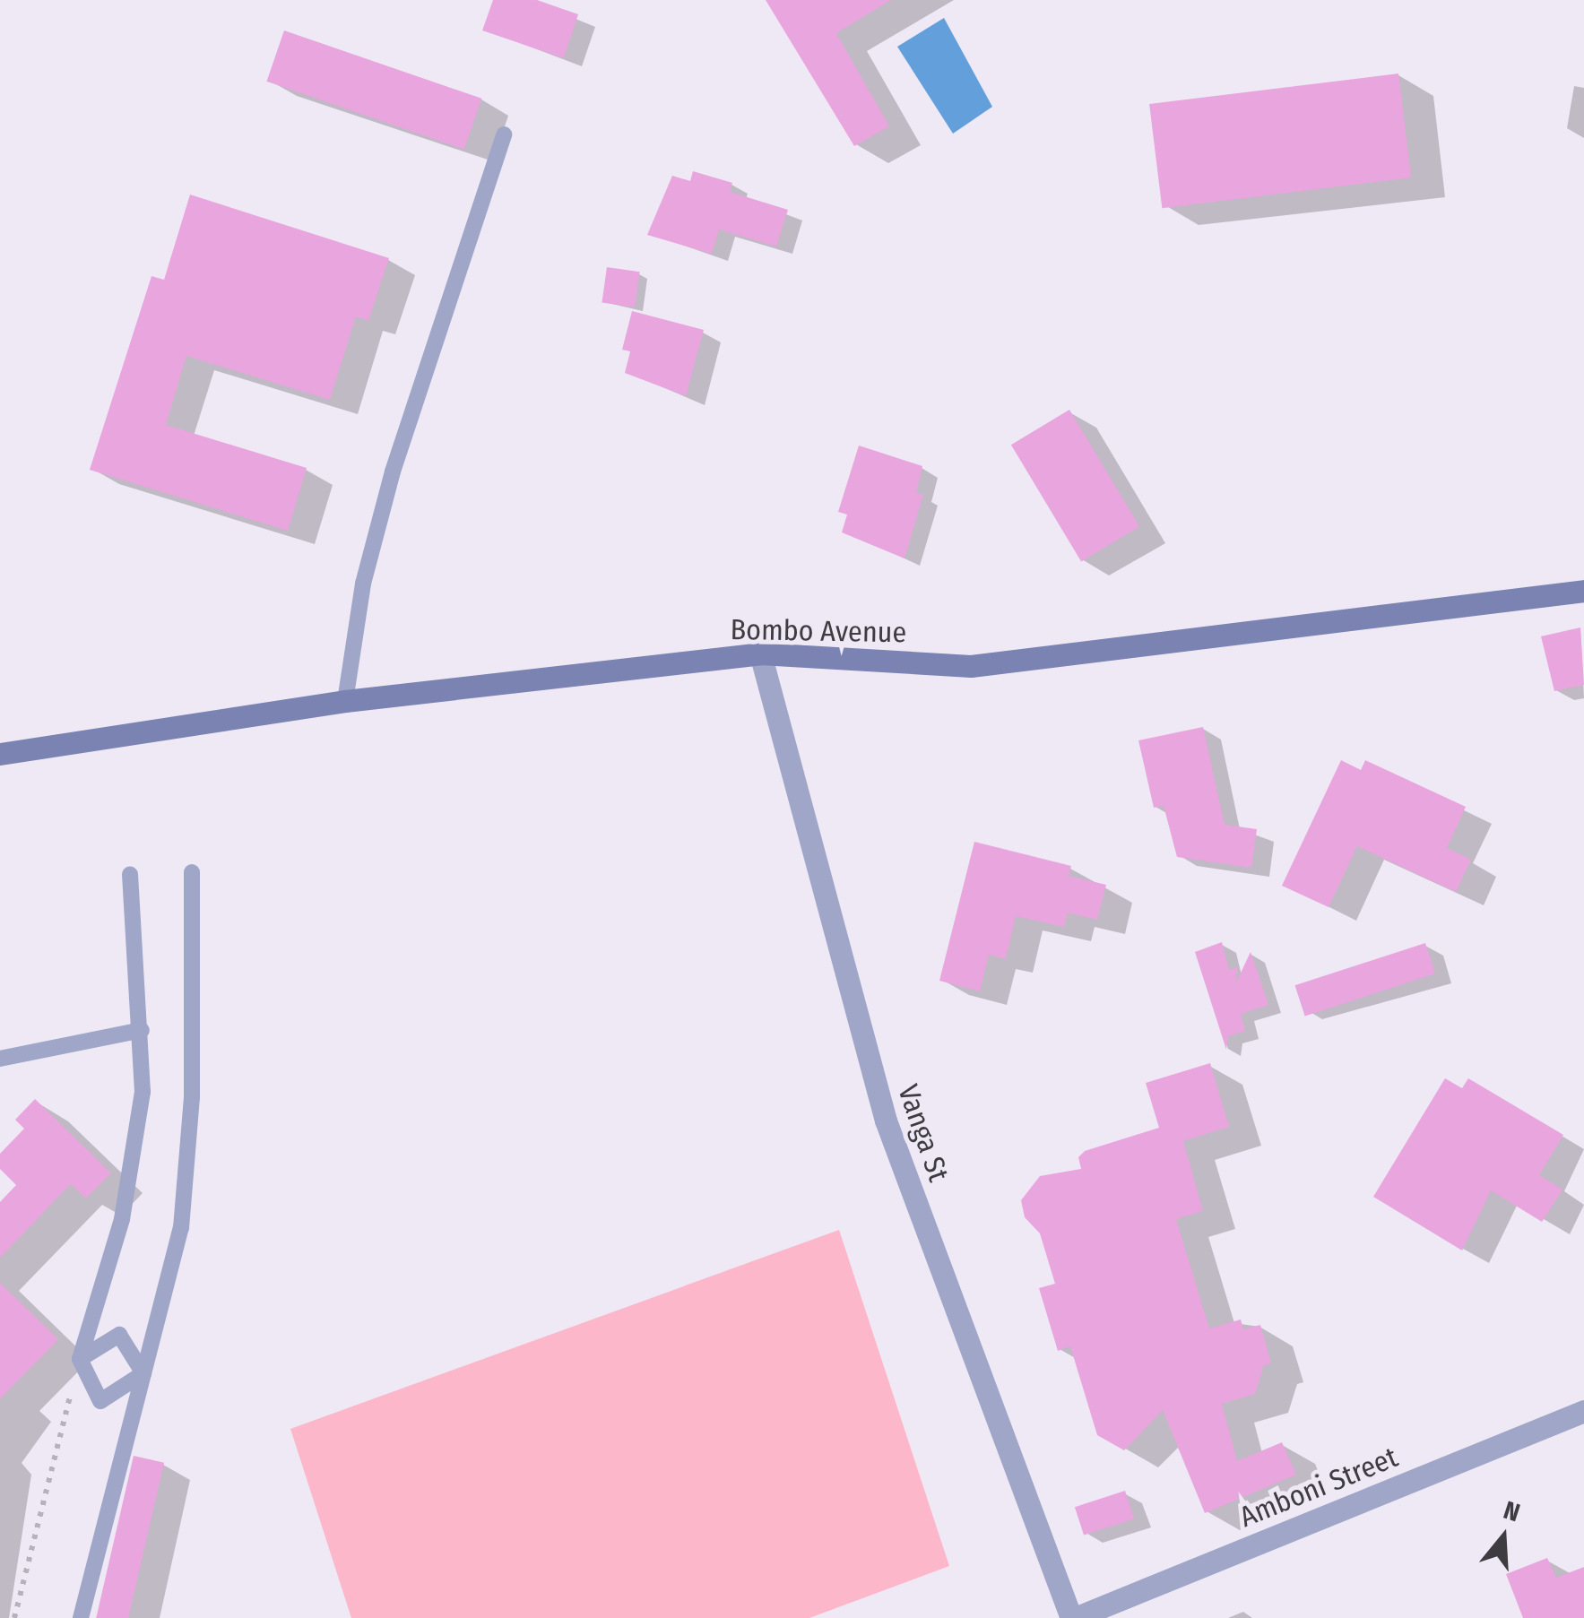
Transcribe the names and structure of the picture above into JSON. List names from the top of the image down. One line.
{"streets":{"street":["Bombo Avenue","Vanga St","Amboni Street"]},"crossings":[["Bombo Avenue","Vanga St"],["Vanga St","Amboni Street"]],"north":"top"}
